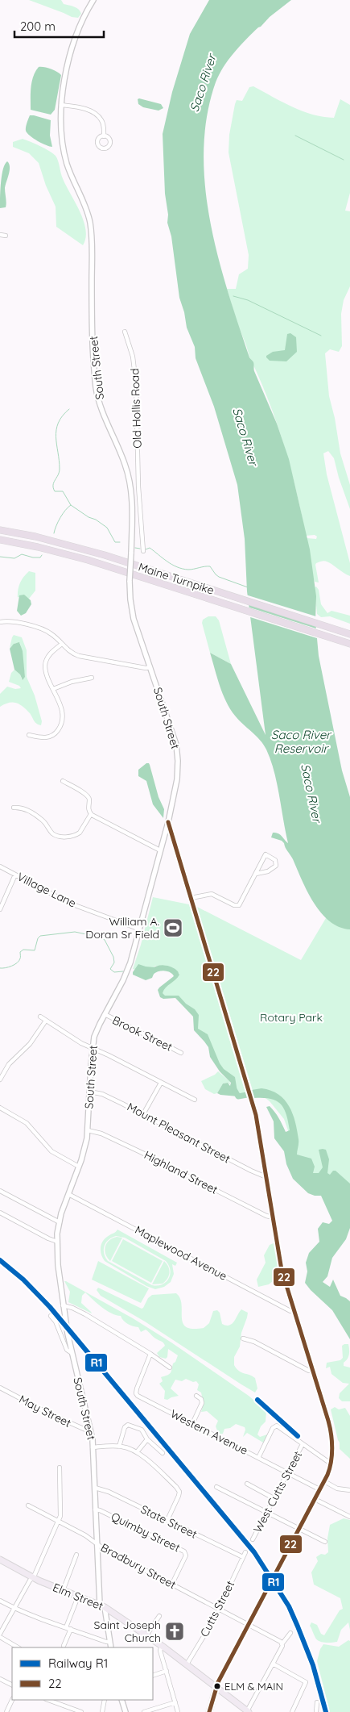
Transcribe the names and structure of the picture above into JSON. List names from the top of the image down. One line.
{"streets":{"highway":["Maine Turnpike"],"main road":["Elm Street"],"street":["South Street","Old Hollis Road","Village Lane","Brook Street","Mount Pleasant Street","Highland Street","Maplewood Avenue","May Street","Western Avenue","West Cutts Street","State Street","Quimby Street","Bradbury Street","Cutts Street"]},"crossings":[["South Street","Village Lane"],["South Street","Brook Street"],["South Street","Mount Pleasant Street"],["South Street","Highland Street"],["South Street","Maplewood Avenue"],["South Street","May Street"],["South Street","State Street"],["South Street","Quimby Street"],["South Street","Bradbury Street"],["South Street","Elm Street"],["Western Avenue","West Cutts Street"],["State Street","Cutts Street"],["Quimby Street","Bradbury Street"],["Bradbury Street","Cutts Street"],["Elm Street","Cutts Street"]],"water":["Saco River","Saco River Reservoir"],"parks":["Rotary Park"],"places":{"sports":["William A. Doran Sr Field"],"church":["Saint Joseph Church"],"other":["ELM & MAIN"]},"lines":["transit line 22","rail line R1"],"legend":["Railway R1","22"],"scale_bar":"200 m"}
